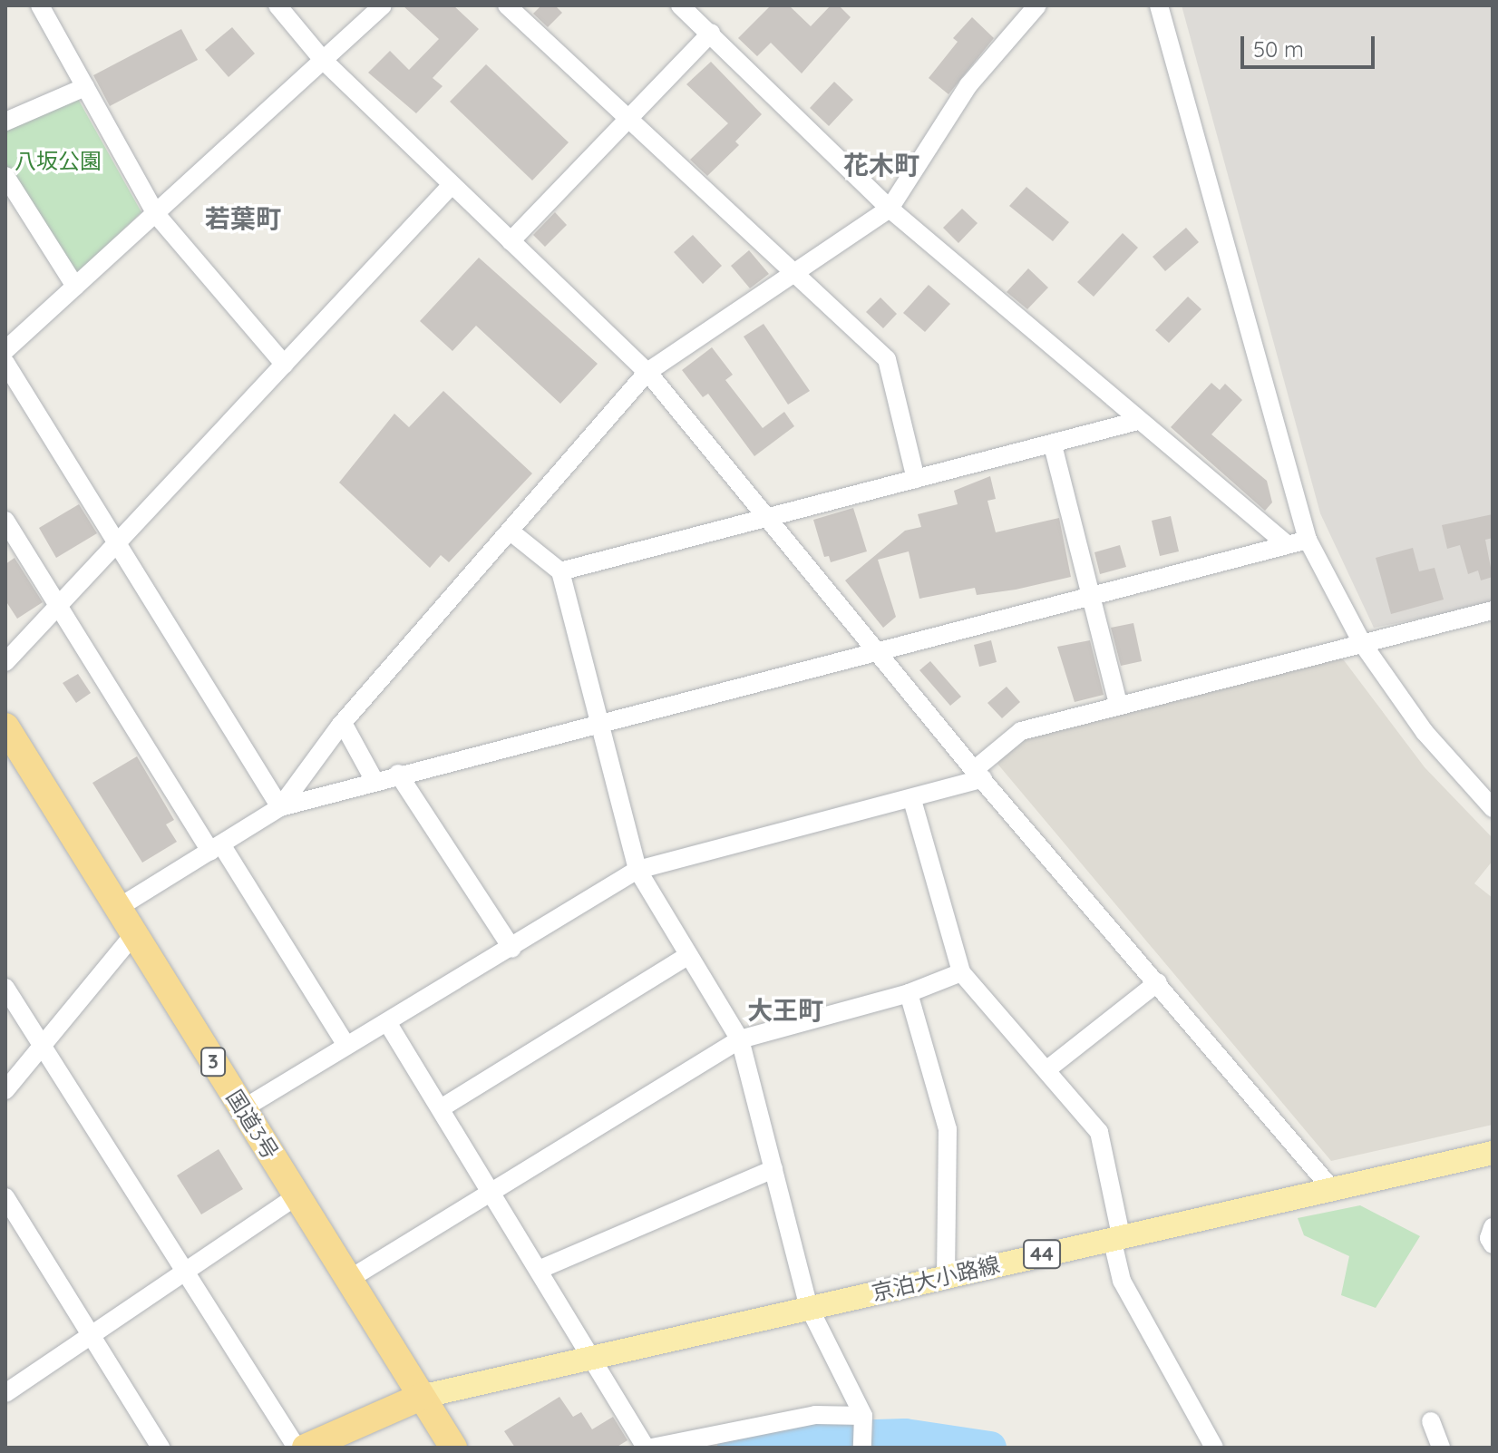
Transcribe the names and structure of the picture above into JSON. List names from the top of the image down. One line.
{"streets":{"highway":["3","国道3号"],"main road":["44","京泊大小路線"]},"crossings":[["国道3号","京泊大小路線"]],"districts":["花木町","若葉町","大王町"],"parks":["八坂公園"],"scale_bar":"50 m"}
